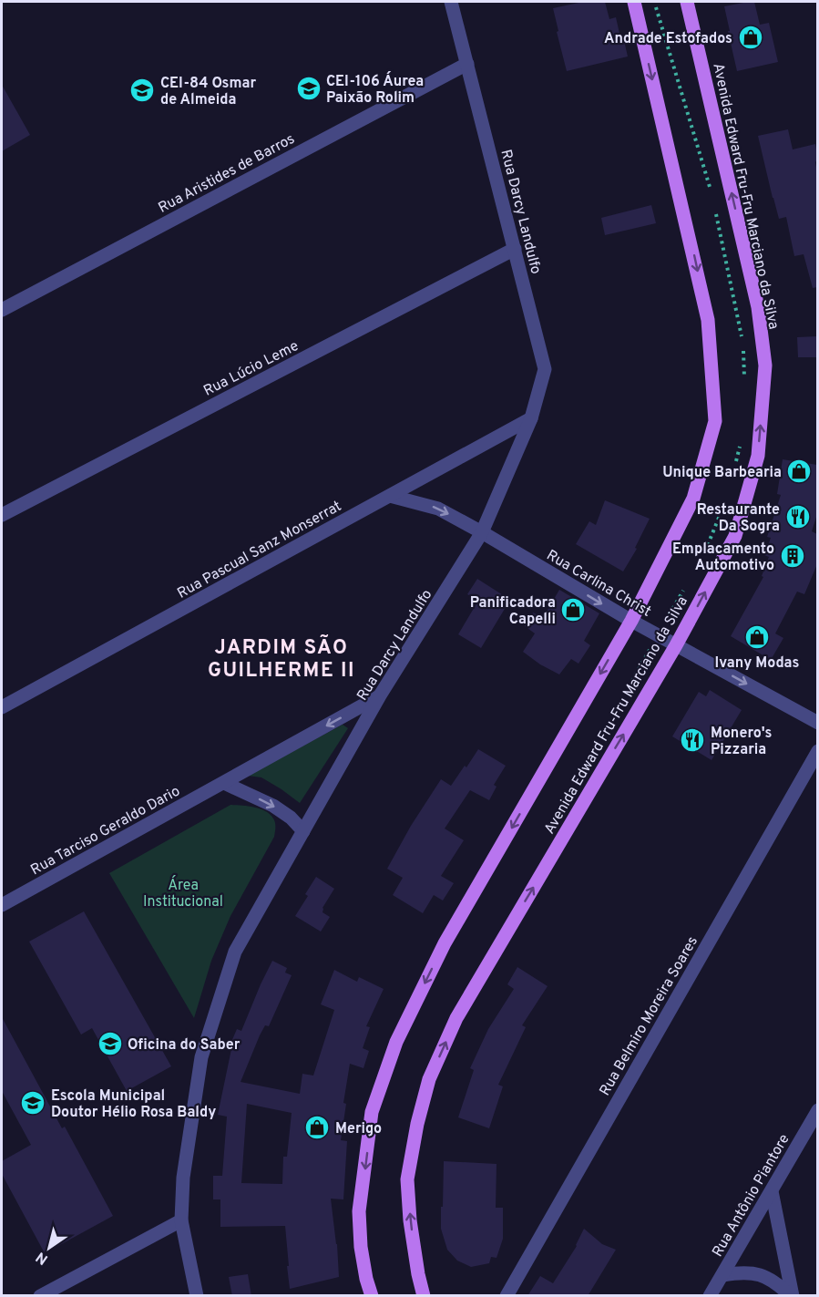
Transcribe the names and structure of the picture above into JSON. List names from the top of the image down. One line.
{"streets":{"main road":["Avenida Edward Fru-Fru Marciano da Silva"],"street":["Rua Aristides de Barros","Rua Darcy Landulfo","Rua Lúcio Leme","Rua Pascual Sanz Monserrat","Rua Carlina Christ","Rua Tarciso Geraldo Dario","Rua Belmiro Moreira Soares","Rua Antônio Piantore"]},"crossings":[["Rua Aristides de Barros","Rua Darcy Landulfo"],["Avenida Edward Fru-Fru Marciano da Silva","Rua Carlina Christ"],["Rua Darcy Landulfo","Rua Lúcio Leme"],["Rua Darcy Landulfo","Rua Pascual Sanz Monserrat"],["Rua Darcy Landulfo","Rua Carlina Christ"],["Rua Darcy Landulfo","Rua Tarciso Geraldo Dario"],["Rua Pascual Sanz Monserrat","Rua Carlina Christ"]],"one_way":["Rua Carlina Christ","Rua Tarciso Geraldo Dario"],"districts":["JARDIM SÃO GUILHERME II"],"parks":["Área Institucional"],"places":{"shop":["Andrade Estofados","Unique Barbearia","Panificadora Capelli","Ivany Modas","Merigo"],"school or university":["CEI-106 Áurea Paixão Rolim","CEI-84 Osmar de Almeida","Oficina do Saber","Escola Municipal Doutor Hélio Rosa Baldy"],"restaurant":["Restaurante Da Sogra","Monero's Pizzaria"],"building":["Emplacamento Automotivo"]},"north":"bottom left"}
